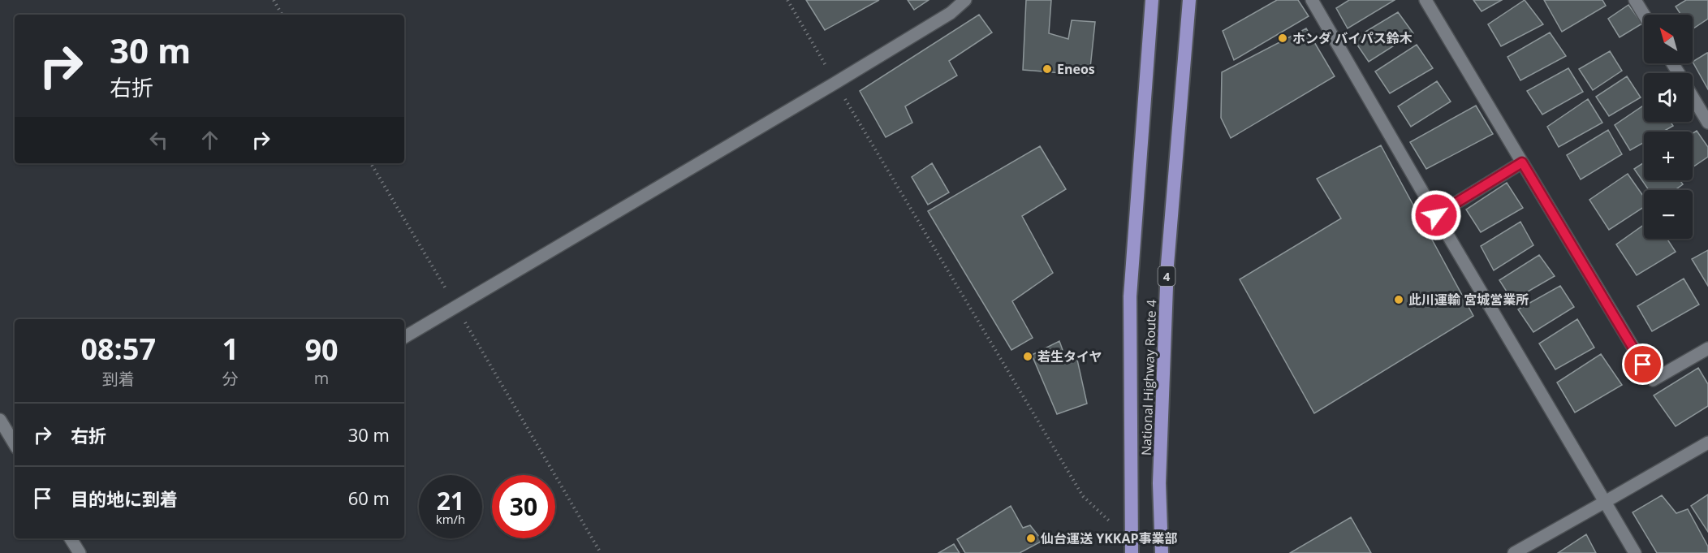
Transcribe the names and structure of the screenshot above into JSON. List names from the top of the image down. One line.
{"streets":{"highway":["4","National Highway Route 4"]},"places":["ホンダ バイパス鈴木","Eneos","此川運輸 宮城営業所","若生タイヤ","仙台運送 YKKAP事業部"],"north":"top left","page":{"map_buttons":["+","−"],"turn":["30 m","右折"],"eta":["08:57","到着","1","分","90","m"],"list":[{"name":"右折","value":"30 m"},{"name":"目的地に到着","value":"60 m"}],"speed":"21 km/h","limit":"30"}}
